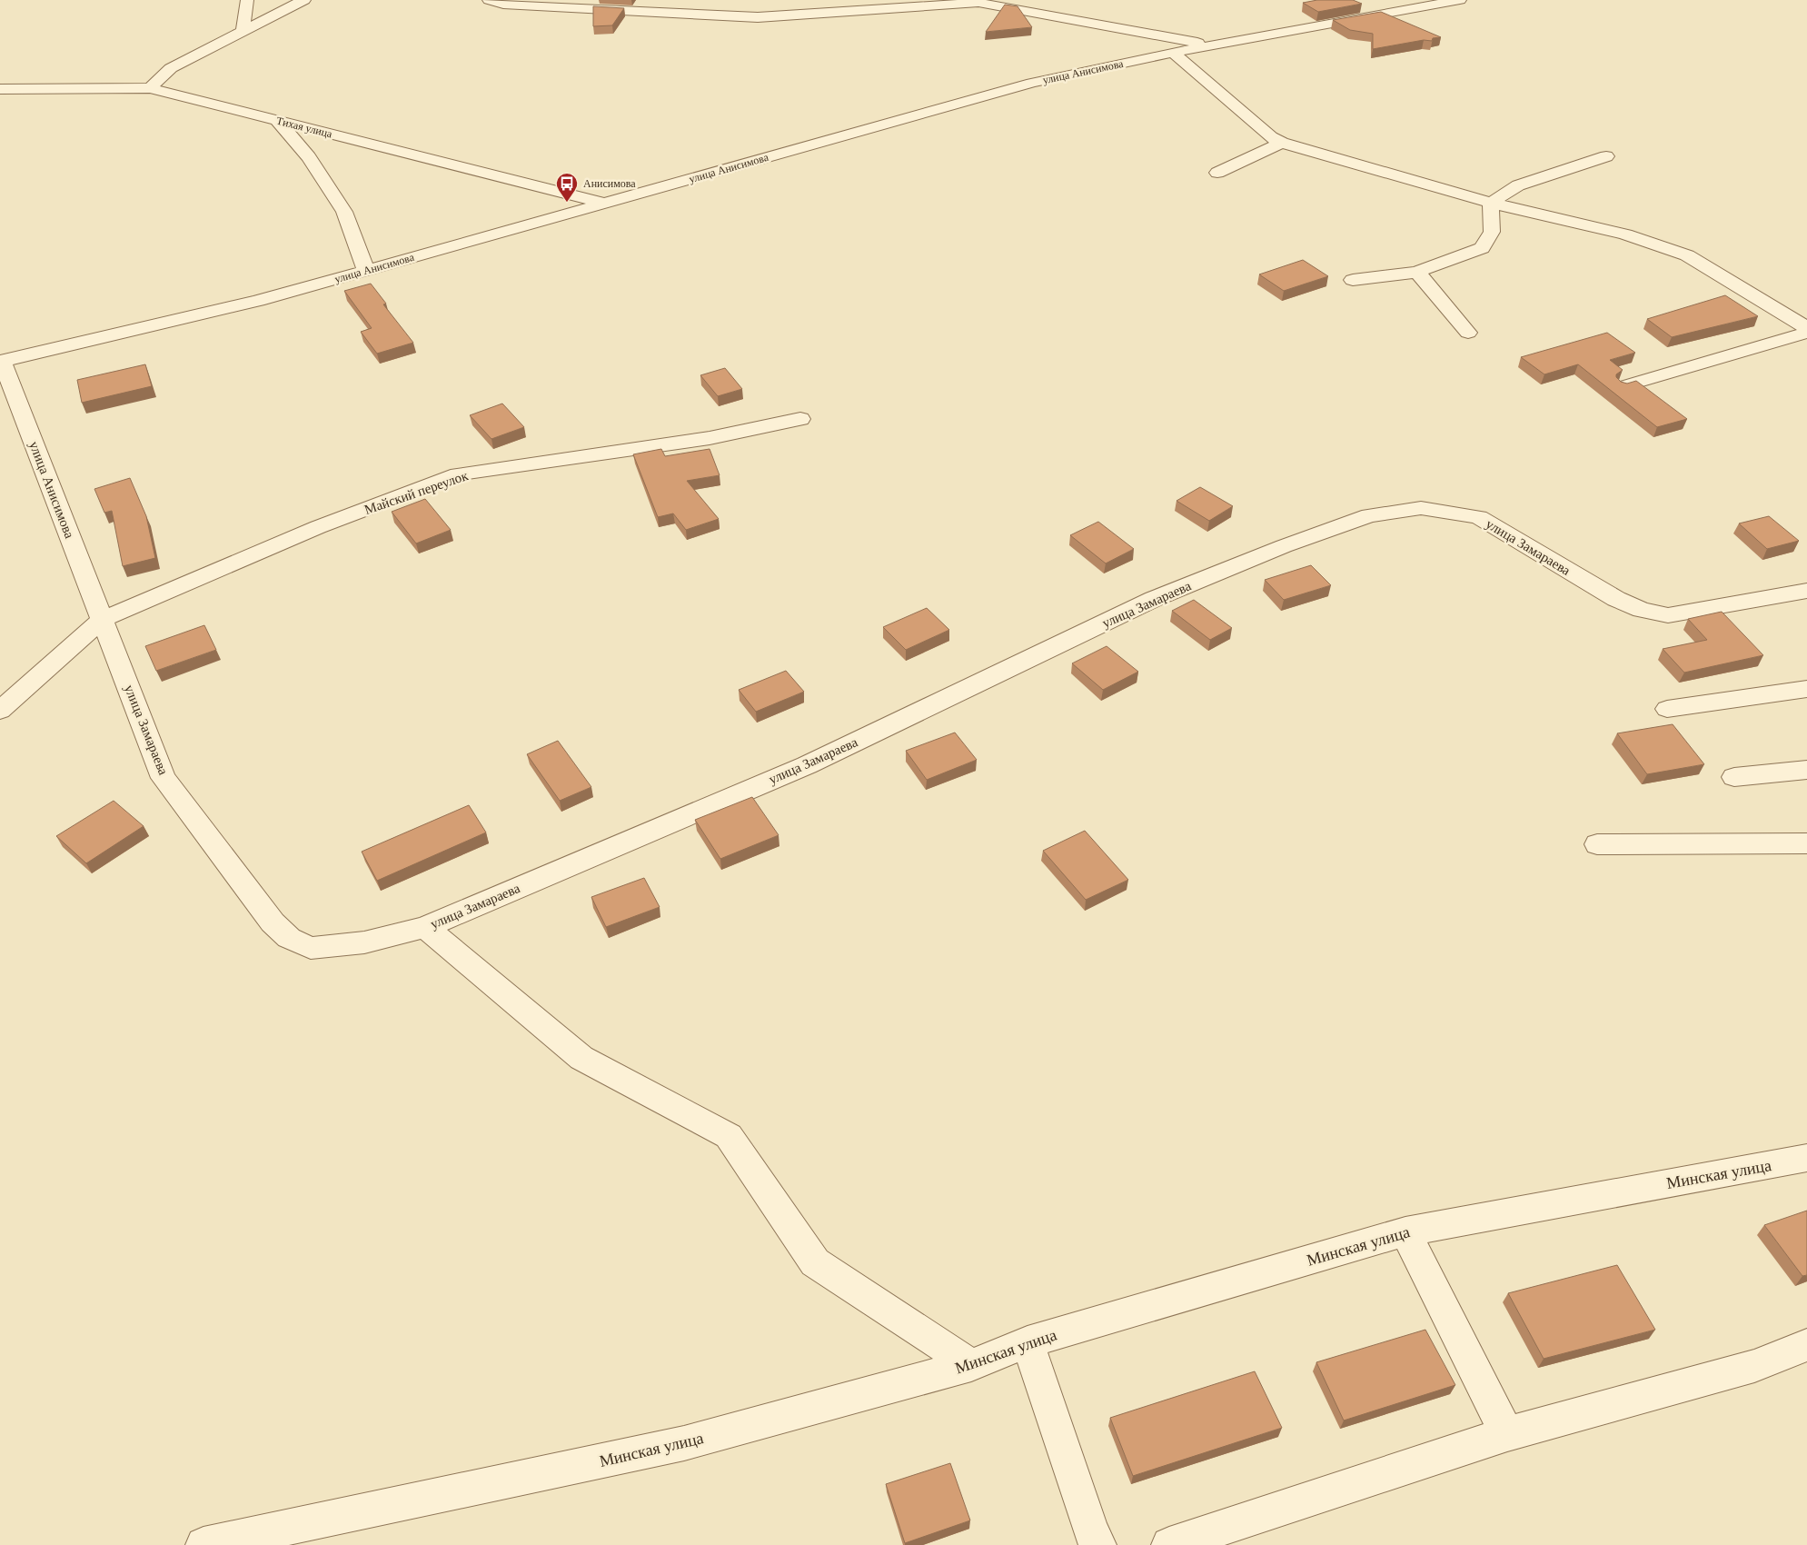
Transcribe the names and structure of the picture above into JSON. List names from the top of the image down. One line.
{"streets":{"street":["улица Анисимова","Тихая улица","Майский переулок","улица Замараева","Минская улица"]},"crossings":[["улица Анисимова","Тихая улица"],["улица Анисимова","Майский переулок"],["улица Анисимова","улица Замараева"],["Майский переулок","улица Замараева"]],"places":{"bus stop":["Анисимова"]}}
